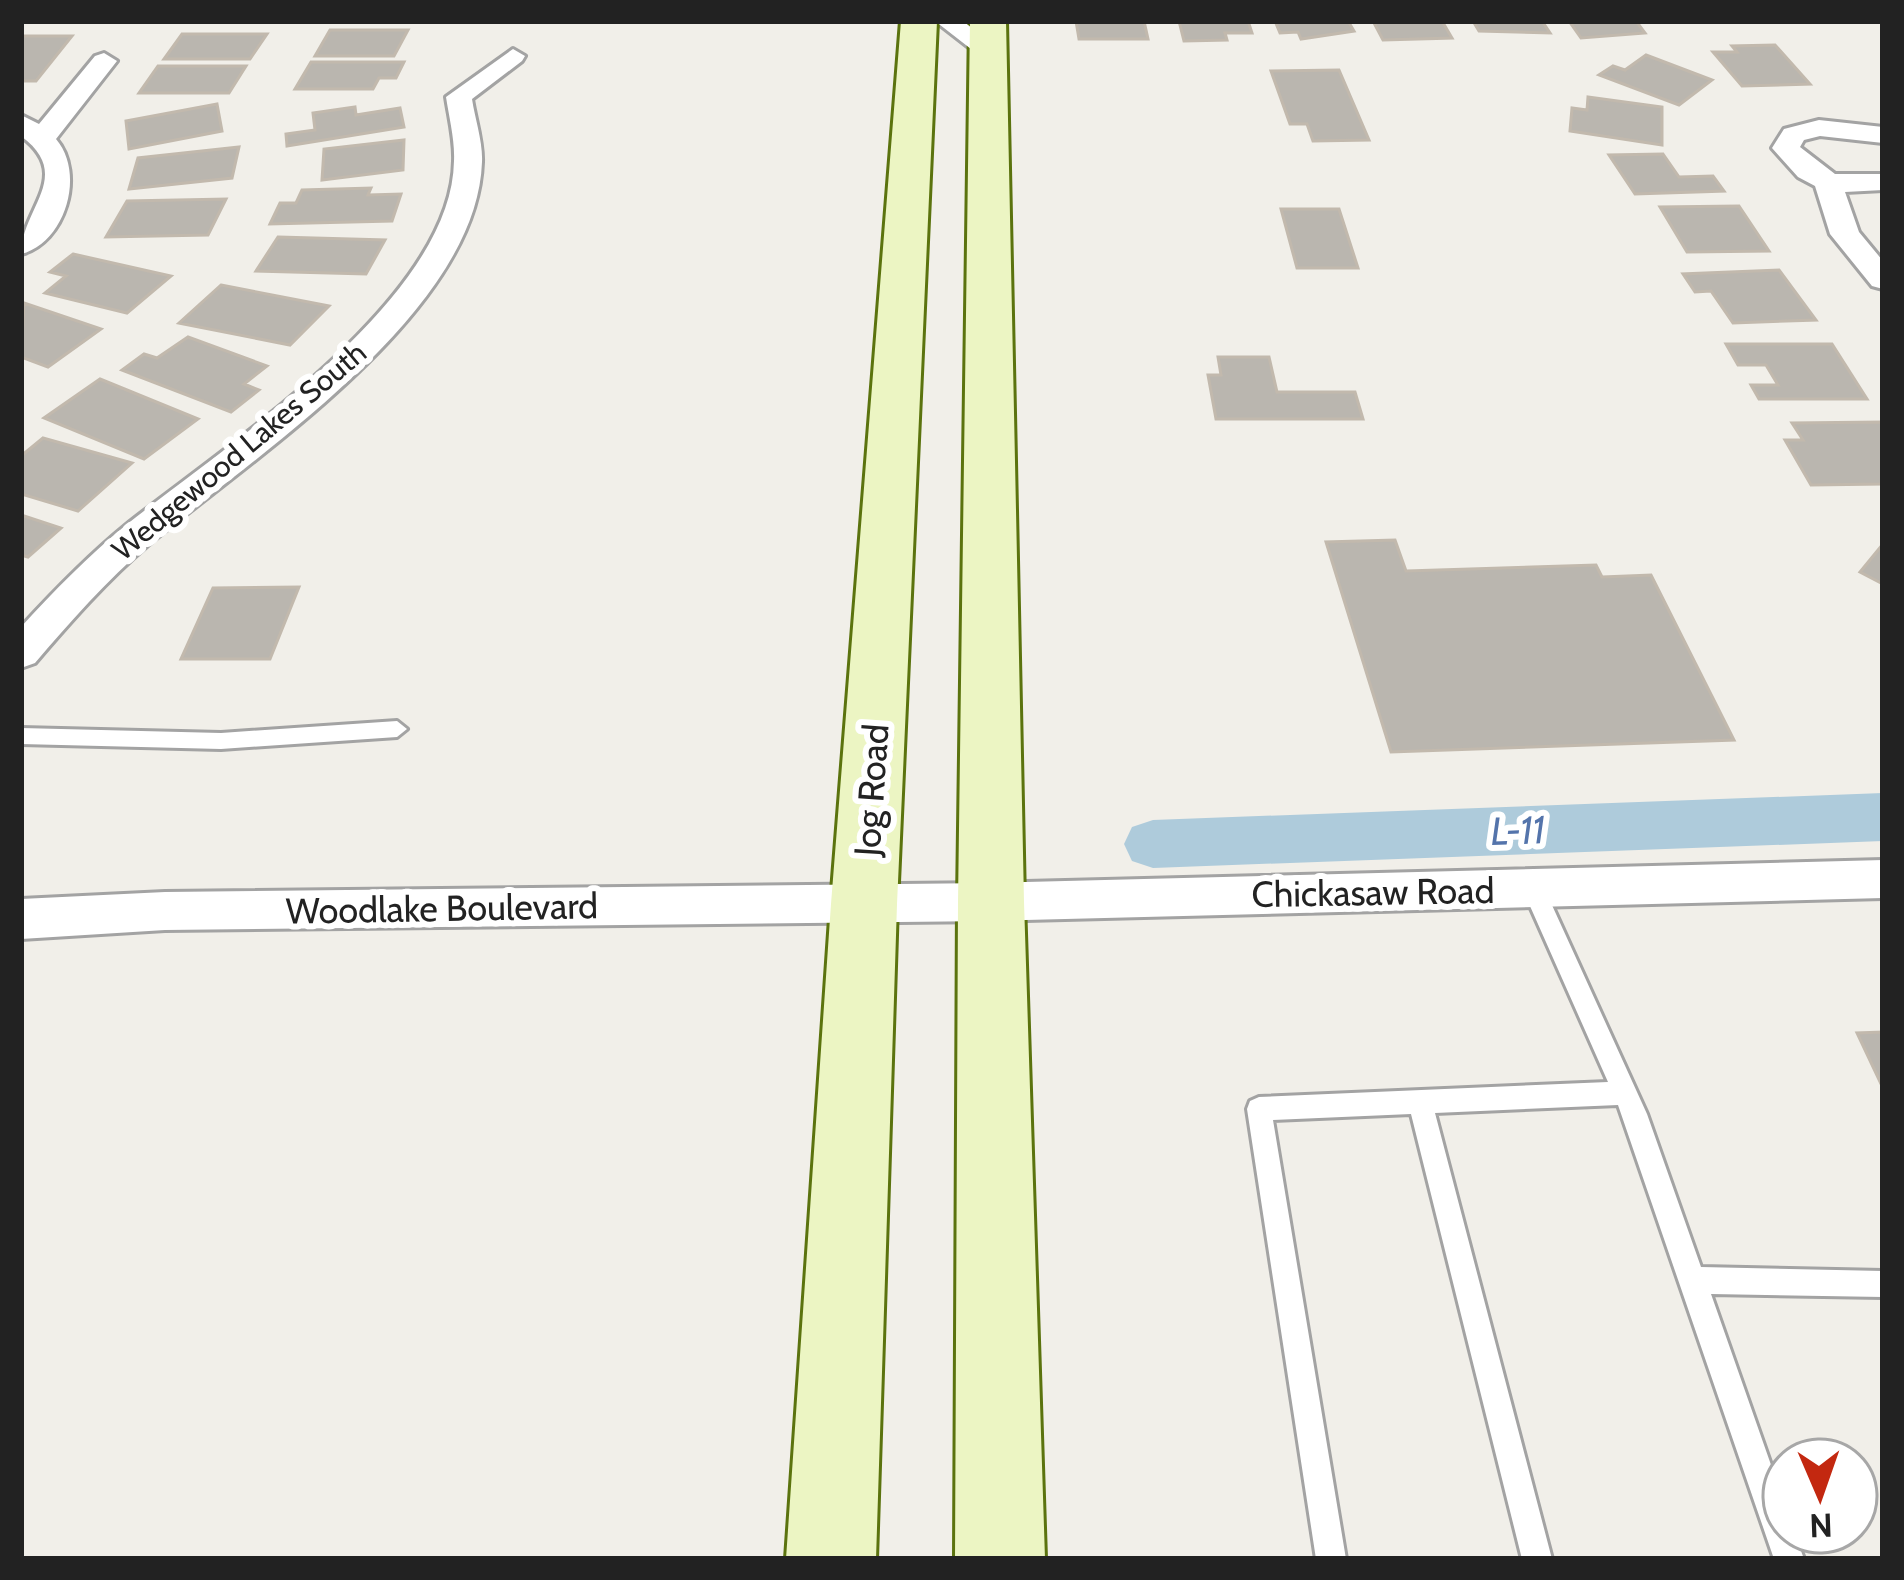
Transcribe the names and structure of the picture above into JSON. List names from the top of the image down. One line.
{"streets":{"main road":["Jog Road"],"street":["Wedgewood Lakes South","Chickasaw Road","Woodlake Boulevard"]},"crossings":[["Jog Road","Chickasaw Road"],["Jog Road","Woodlake Boulevard"],["Chickasaw Road","Woodlake Boulevard"]],"water":["L-11"],"north":"bottom"}
